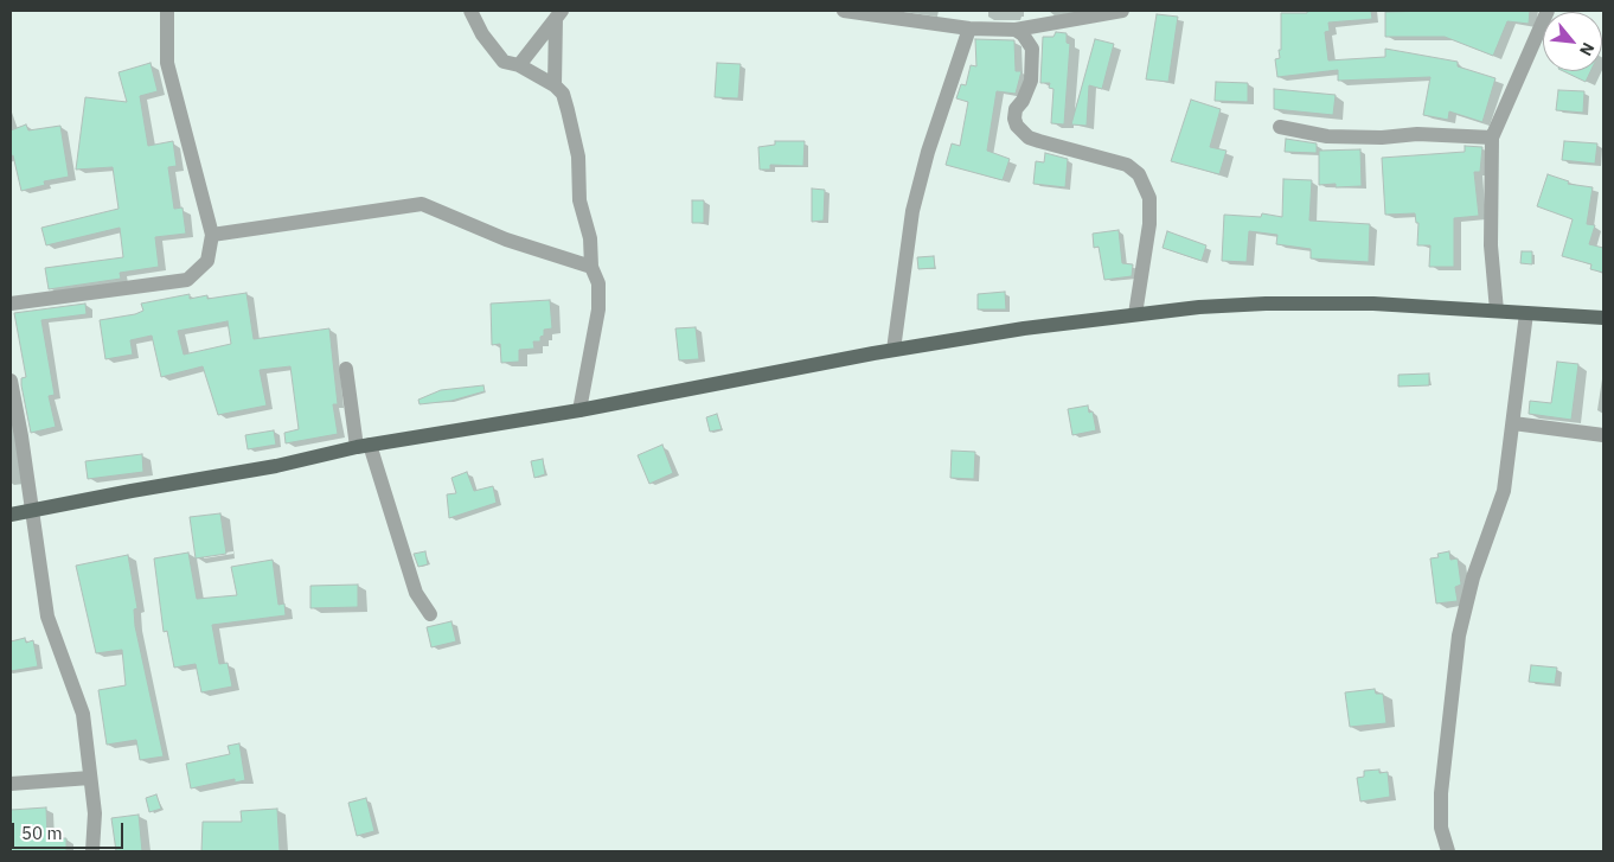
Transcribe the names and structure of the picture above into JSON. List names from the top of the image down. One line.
{"scale_bar":"50 m","north":"bottom right"}
